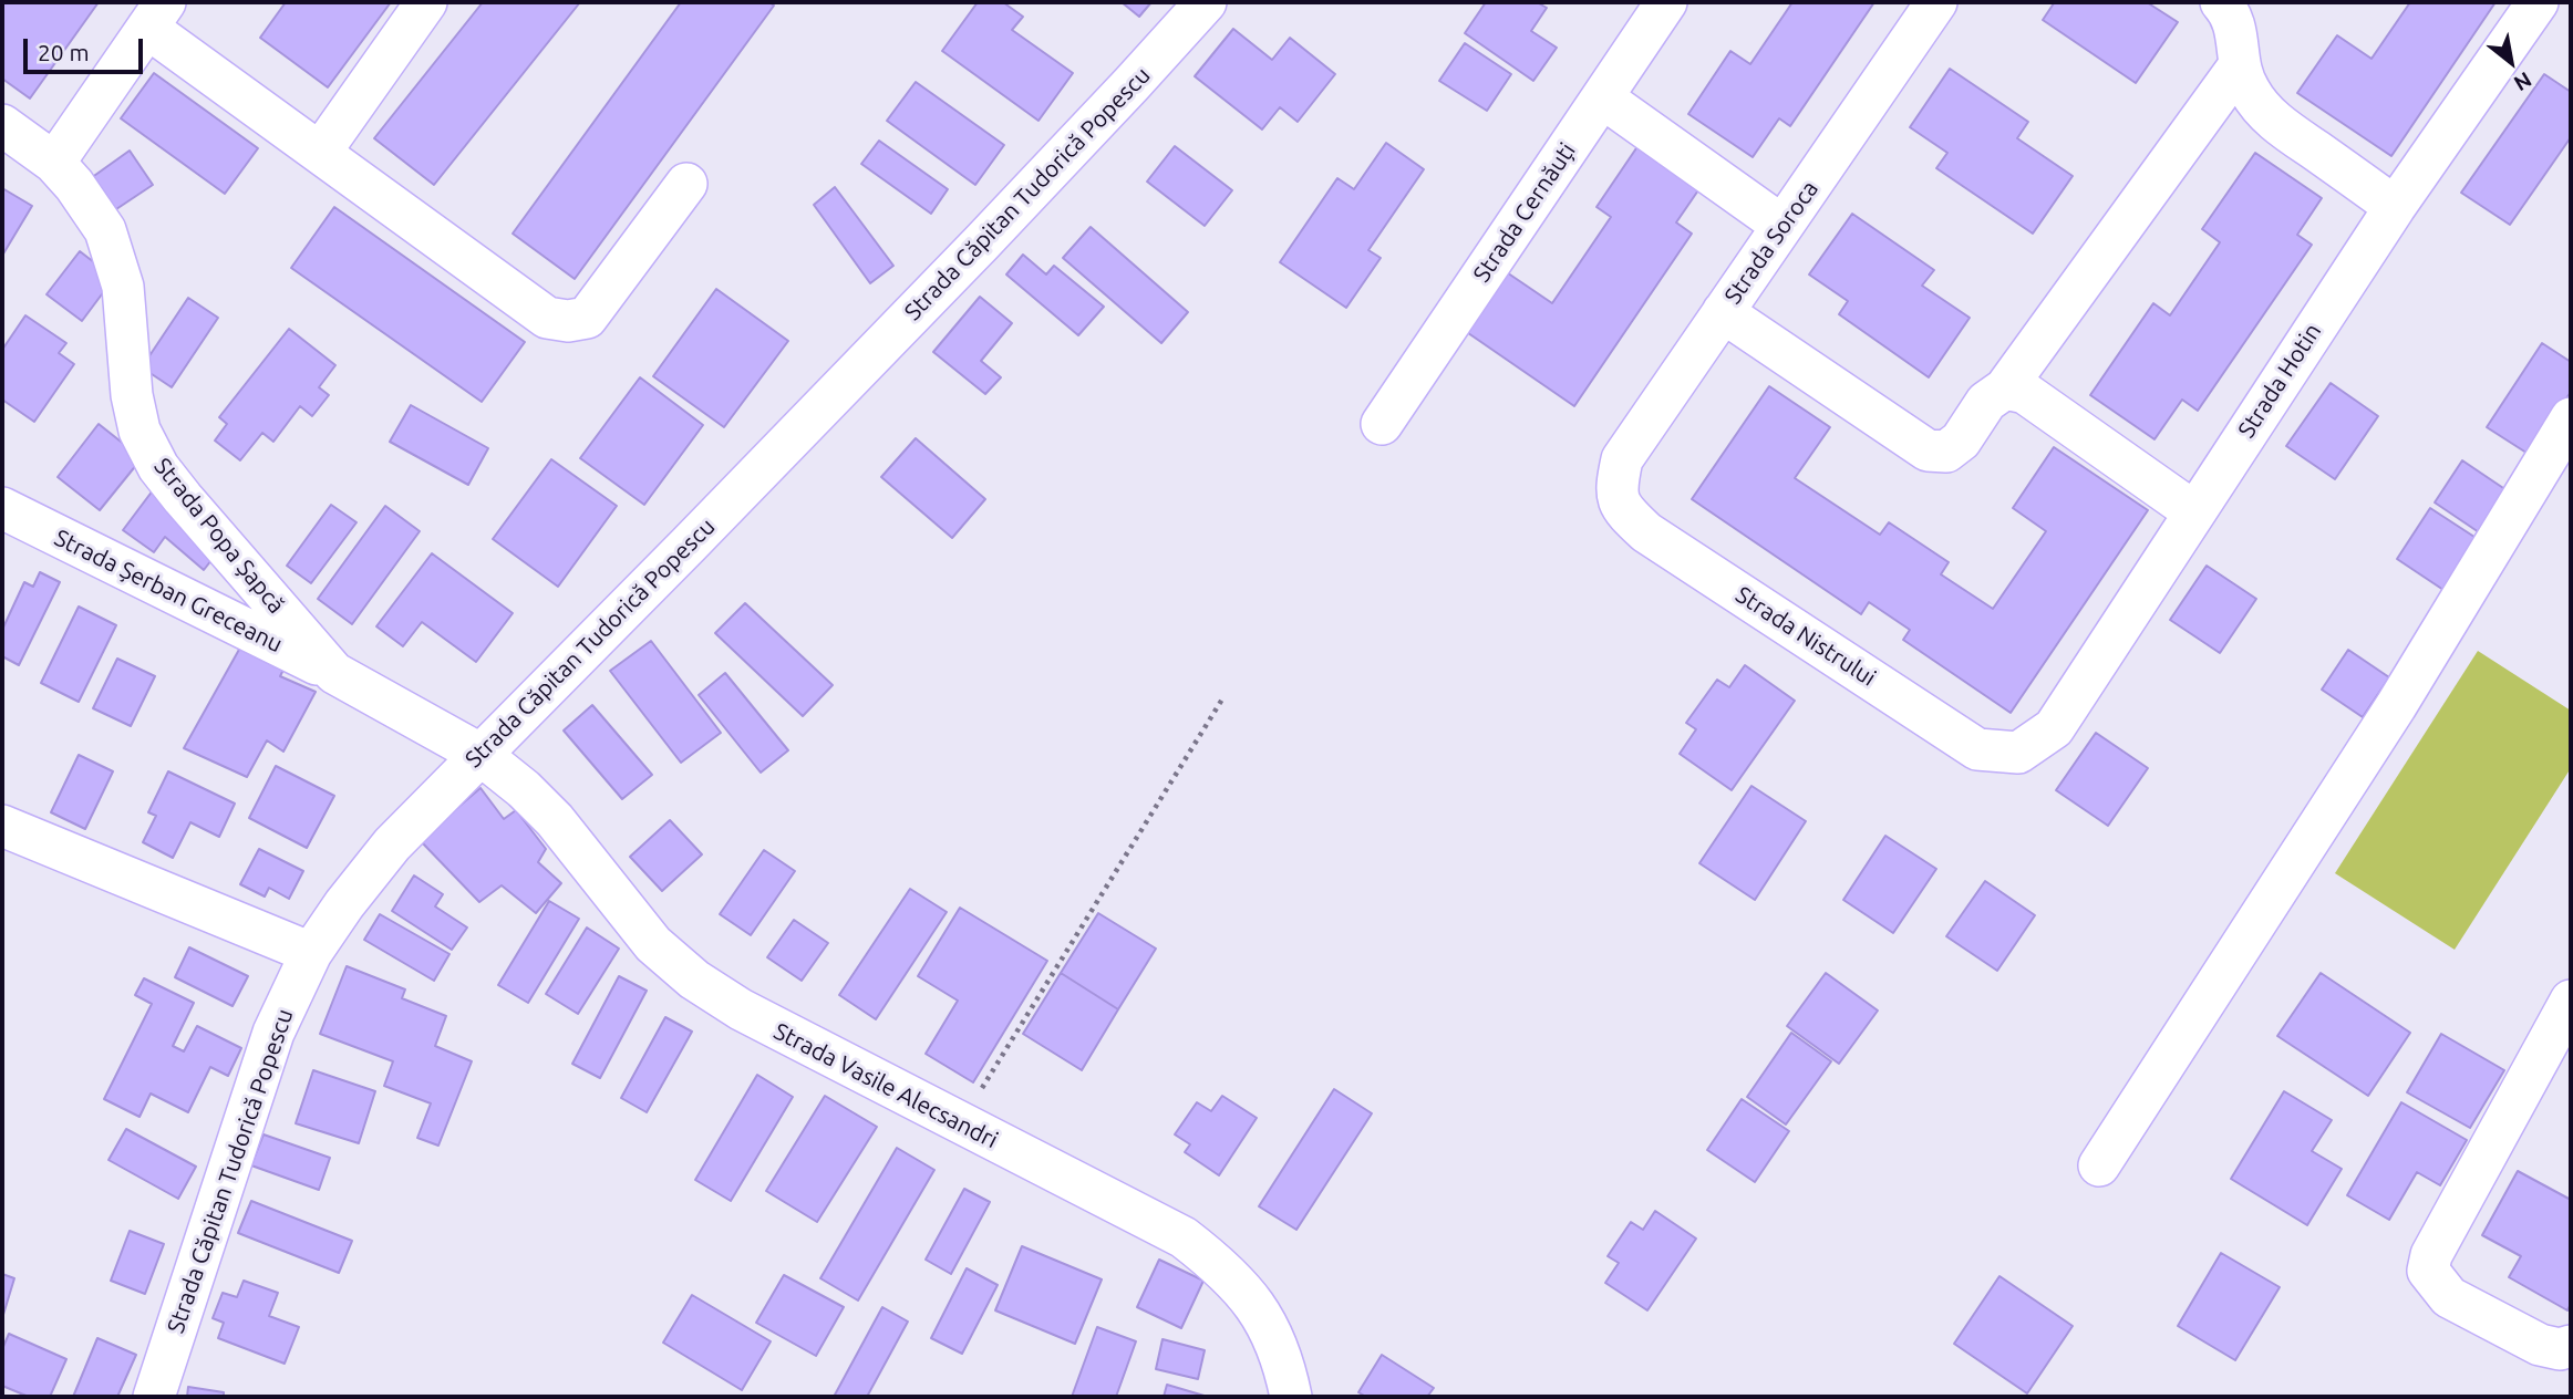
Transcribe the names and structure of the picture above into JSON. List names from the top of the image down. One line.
{"streets":{"street":["Strada Căpitan Tudorică Popescu","Strada Cernăuți","Strada Soroca","Strada Hotin","Strada Popa Șapcă","Strada Șerban Greceanu","Strada Nistrului","Strada Vasile Alecsandri"]},"crossings":[["Strada Căpitan Tudorică Popescu","Strada Popa Șapcă"],["Strada Căpitan Tudorică Popescu","Strada Vasile Alecsandri"],["Strada Soroca","Strada Nistrului"],["Strada Hotin","Strada Nistrului"],["Strada Popa Șapcă","Strada Șerban Greceanu"],["Strada Popa Șapcă","Strada Vasile Alecsandri"]],"scale_bar":"20 m","north":"bottom right"}
